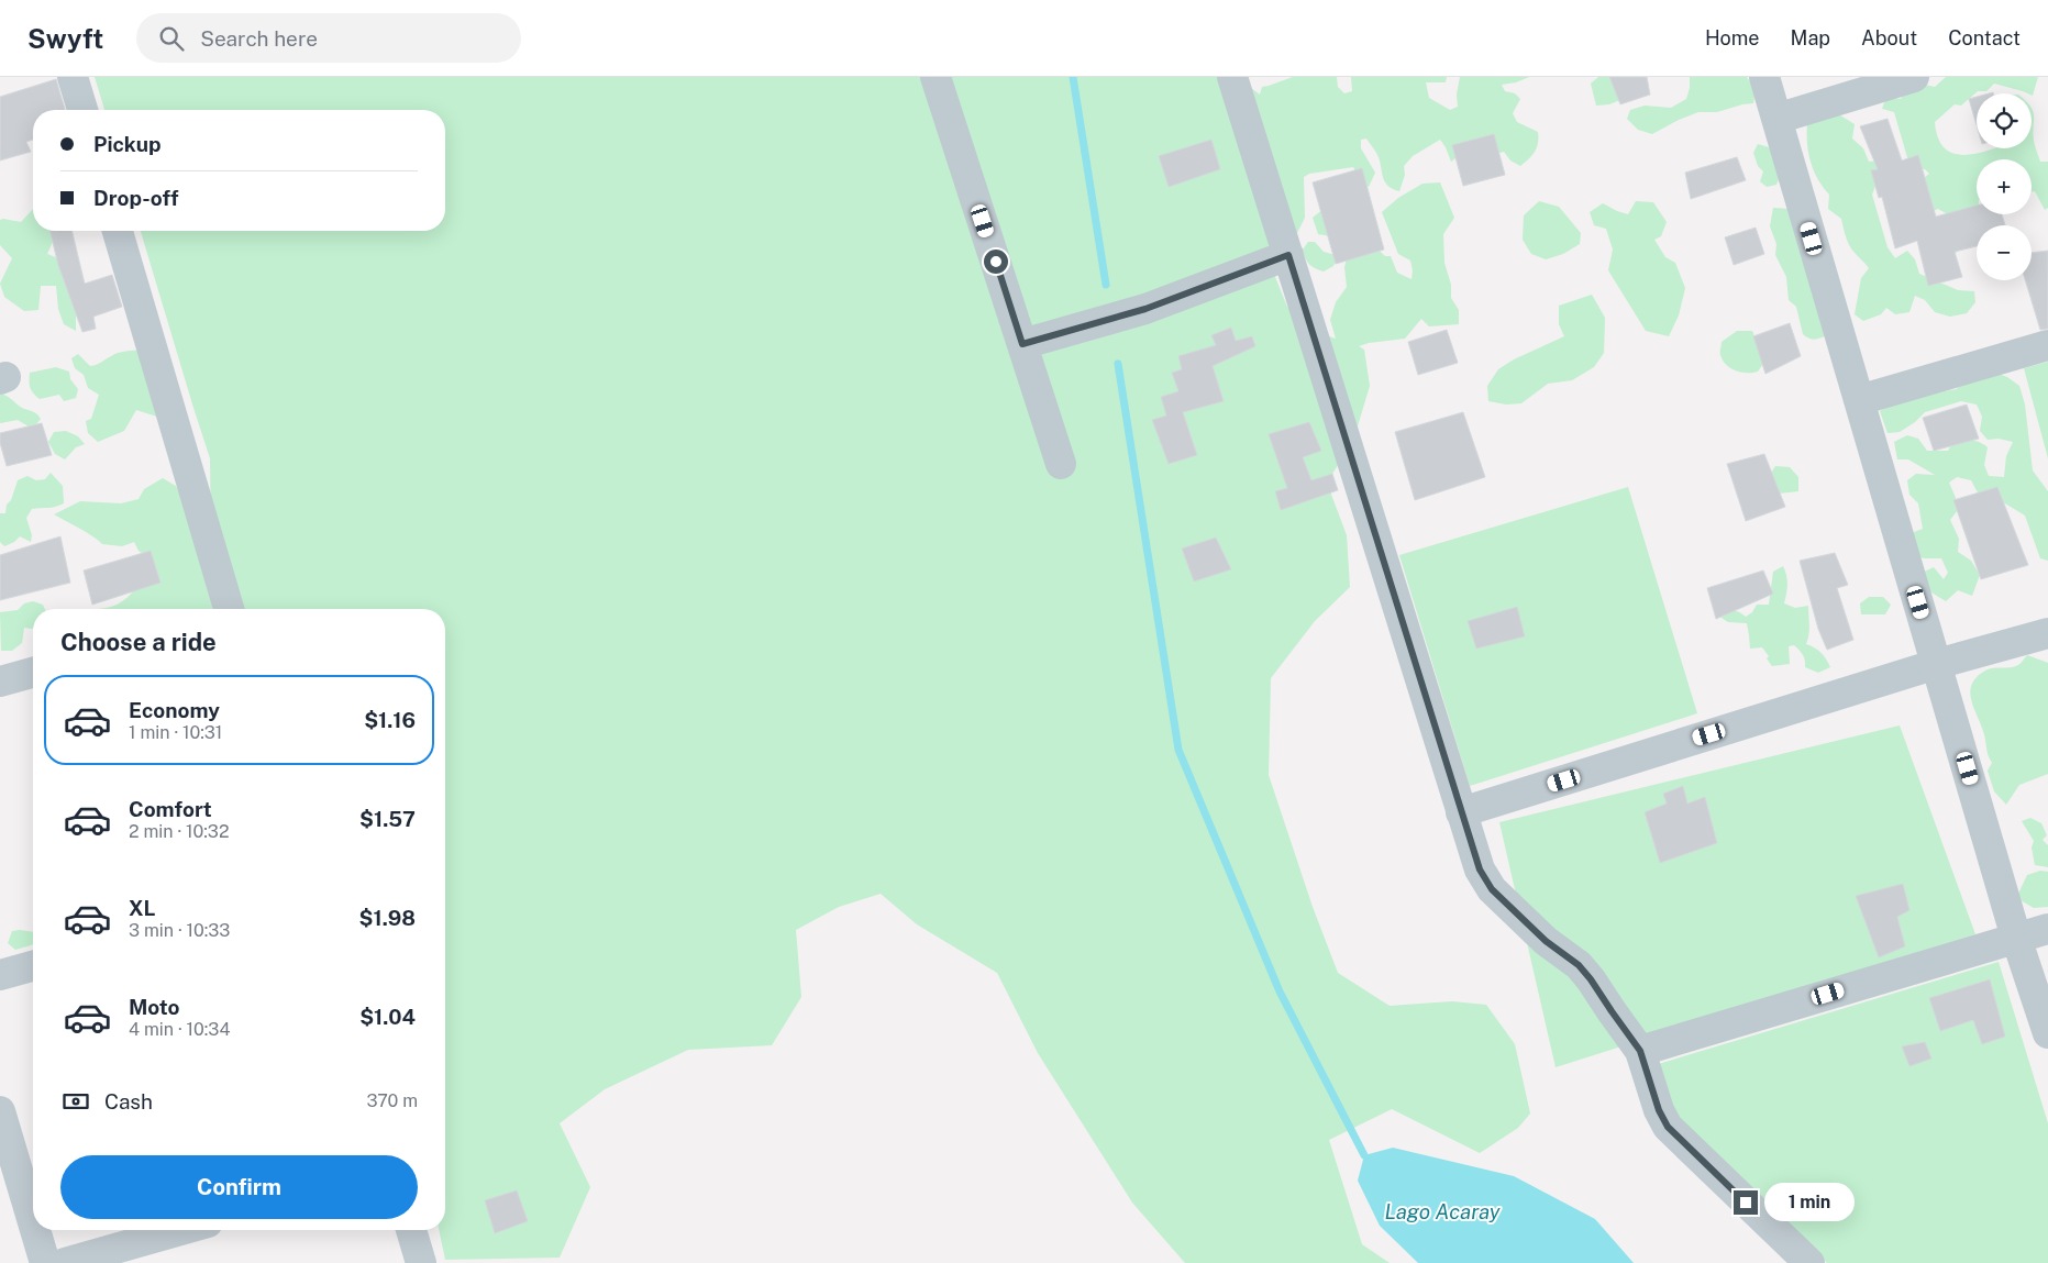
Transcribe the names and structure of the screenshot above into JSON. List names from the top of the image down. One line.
{"water":["Lago Acaray"],"page":{"header":"Swyft","search":"Search here","nav":["Home","Map","About","Contact"],"map_buttons":["+","−"],"banner":["Pickup","Drop-off"],"heading":"Choose a ride","list":[{"name":"Economy","note":"1 min · 10:31","value":"$1.16"},{"name":"Comfort","note":"2 min · 10:32","value":"$1.57"},{"name":"XL","note":"3 min · 10:33","value":"$1.98"},{"name":"Moto","note":"4 min · 10:34","value":"$1.04"}],"pay":["Cash","370 m"],"buttons":"Confirm","bubble":"1 min"}}
